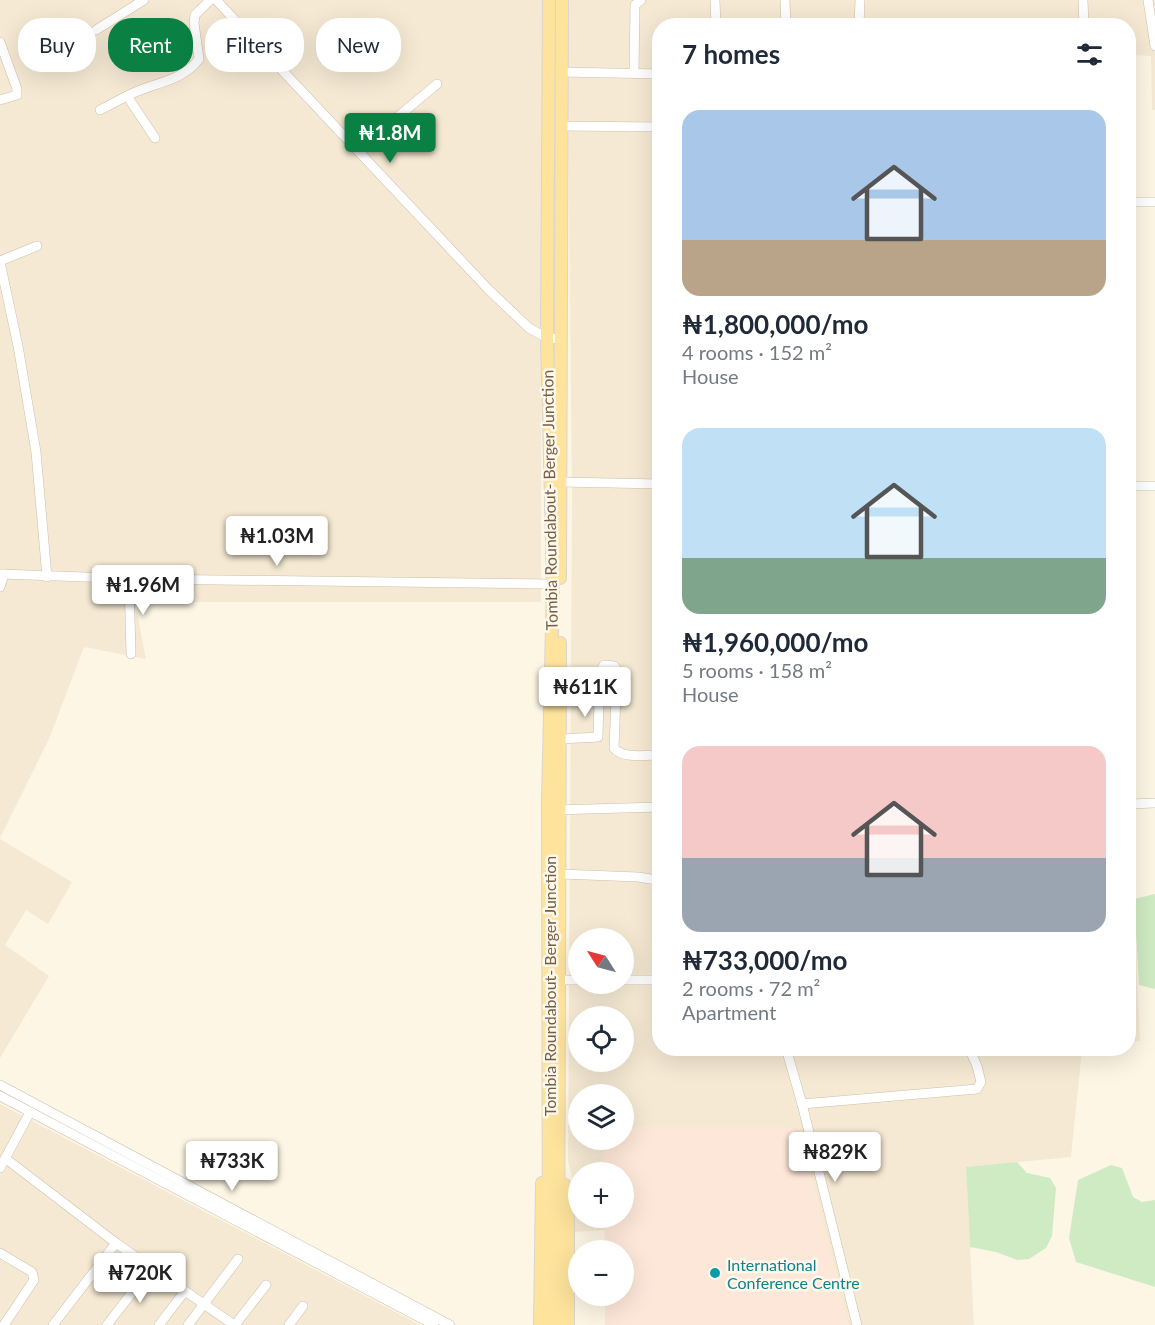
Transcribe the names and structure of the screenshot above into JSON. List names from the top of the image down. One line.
{"streets":{"main road":["Tombia Roundabout- Berger Junction"]},"places":["International Conference Centre"],"north":"top left","page":{"chip":["Buy","Rent","Filters","New"],"heading":"7 homes","list":[{"name":"₦1,800,000/mo","note":"4 rooms · 152 m² · House"},{"name":"₦1,960,000/mo","note":"5 rooms · 158 m² · House"},{"name":"₦733,000/mo","note":"2 rooms · 72 m² · Apartment"}],"price":["₦1.8M","₦1.03M","₦1.96M","₦611K","₦829K","₦733K","₦720K"],"map_buttons":["+","−"]}}
